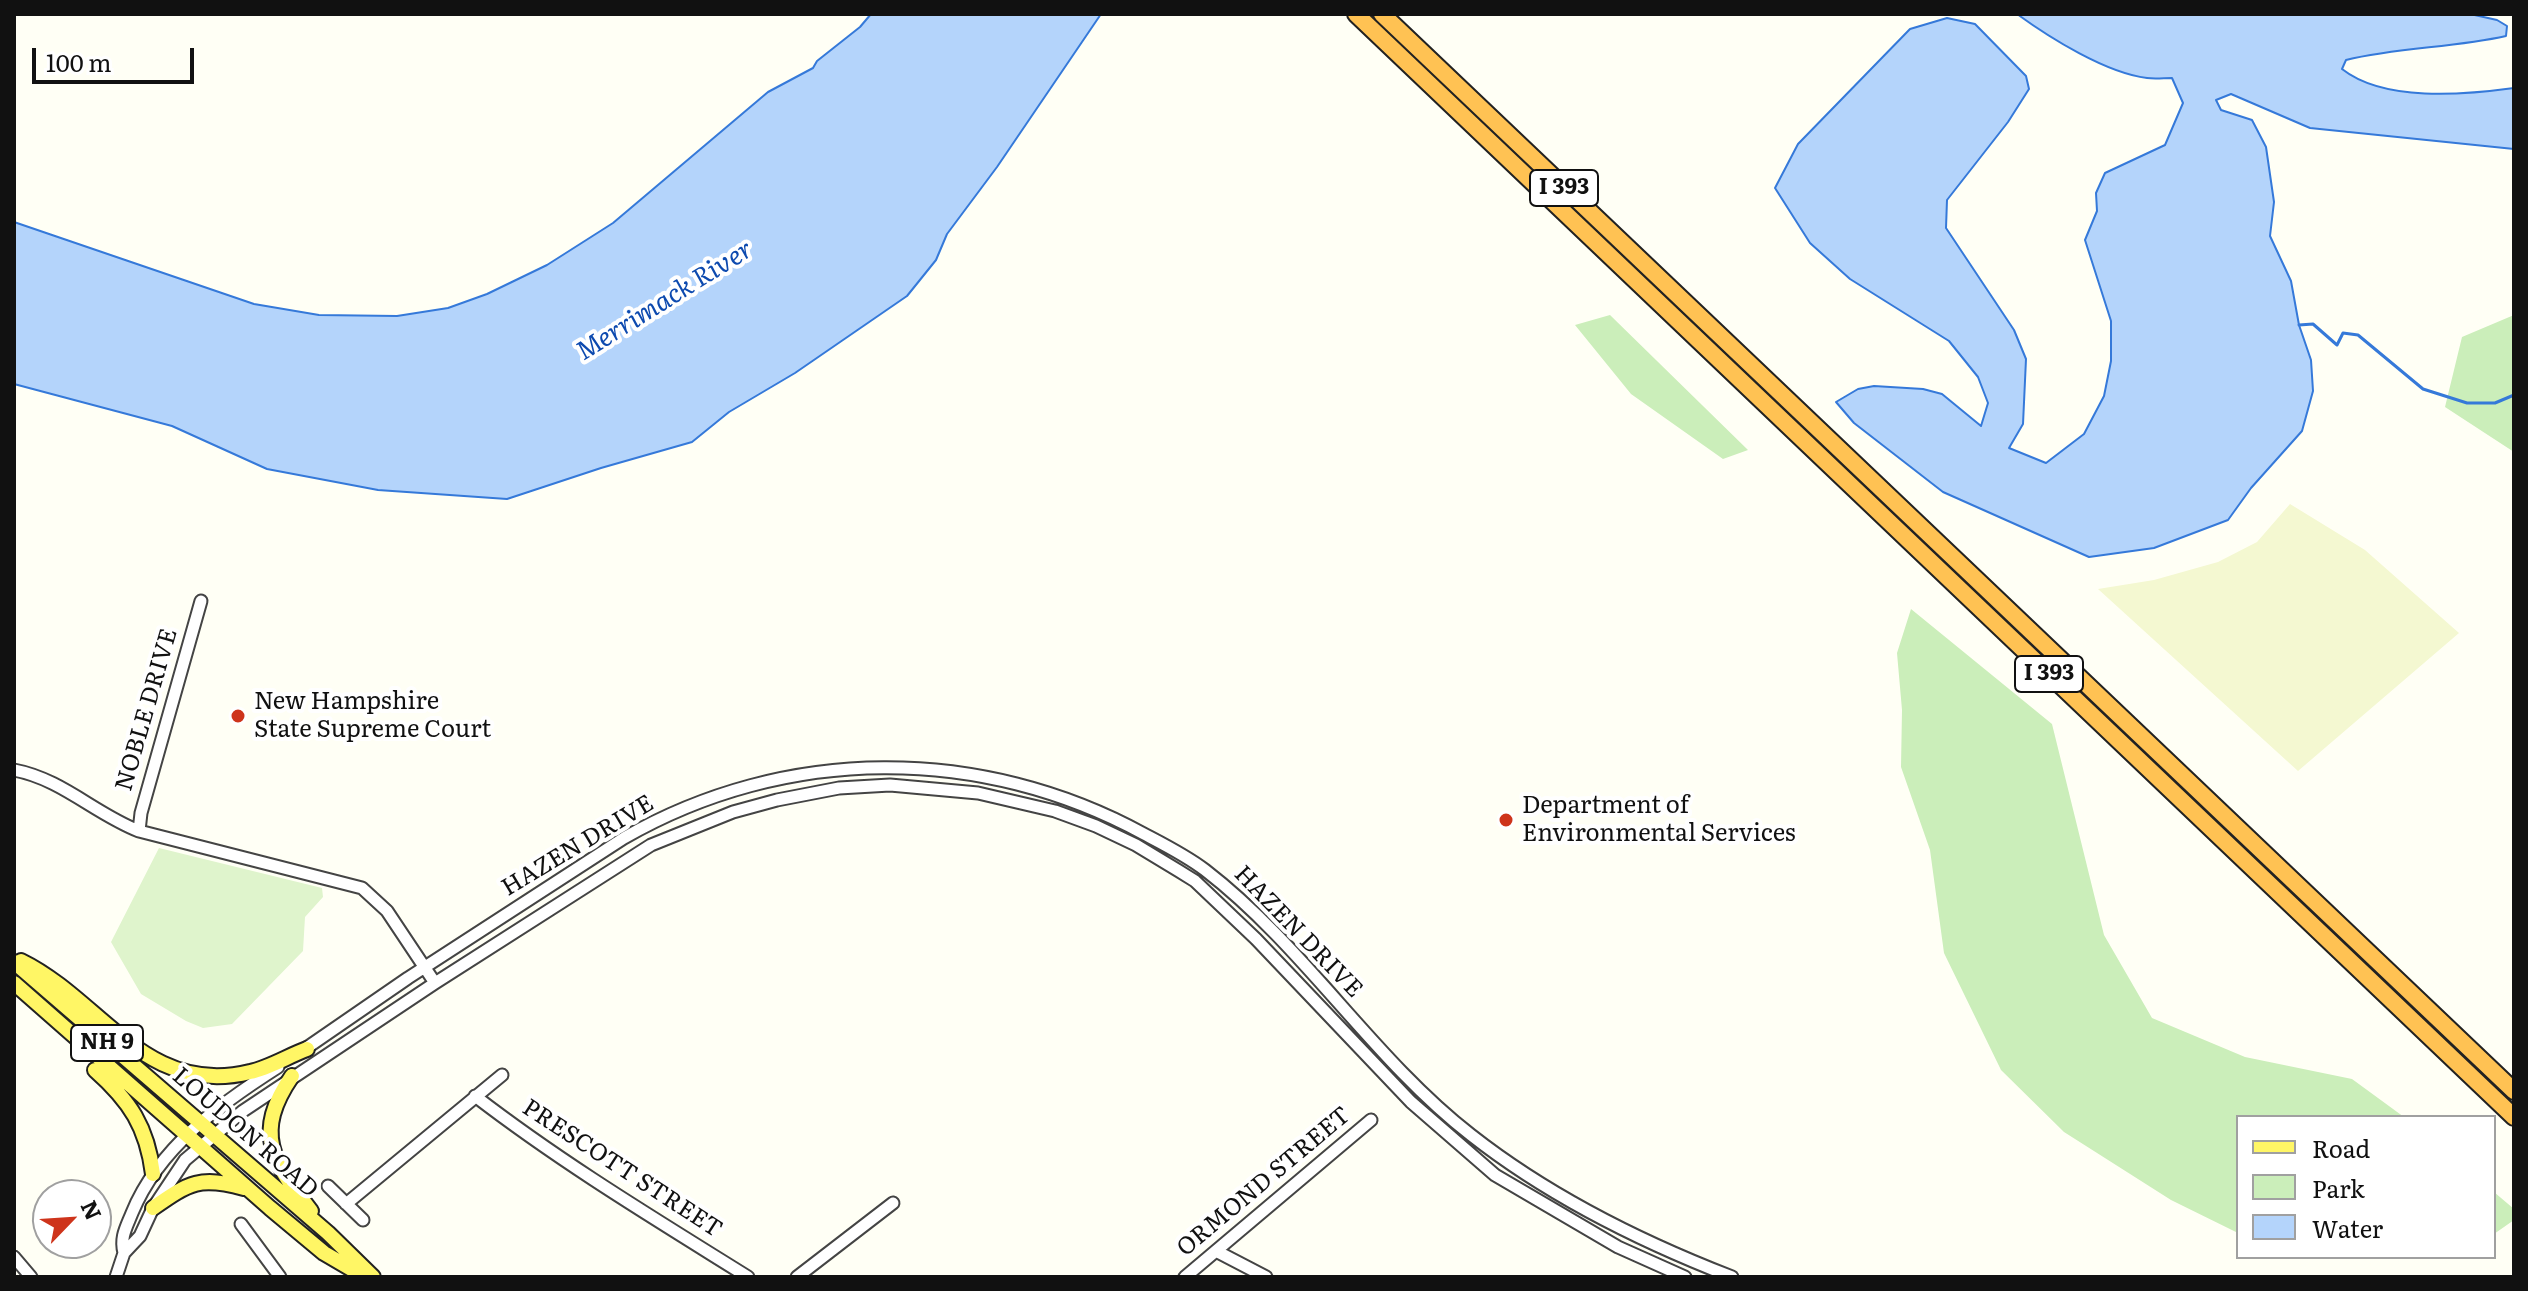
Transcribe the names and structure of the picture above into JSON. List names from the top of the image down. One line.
{"streets":{"highway":["I 393"],"main road":["NH 9","LOUDON ROAD"],"street":["NOBLE DRIVE","HAZEN DRIVE","PRESCOTT STREET","ORMOND STREET"]},"crossings":[["HAZEN DRIVE","LOUDON ROAD"]],"water":["Merrimack River"],"places":["New Hampshire State Supreme Court","Department of Environmental Services"],"legend":["Road","Park","Water"],"scale_bar":"100 m","north":"top right"}
